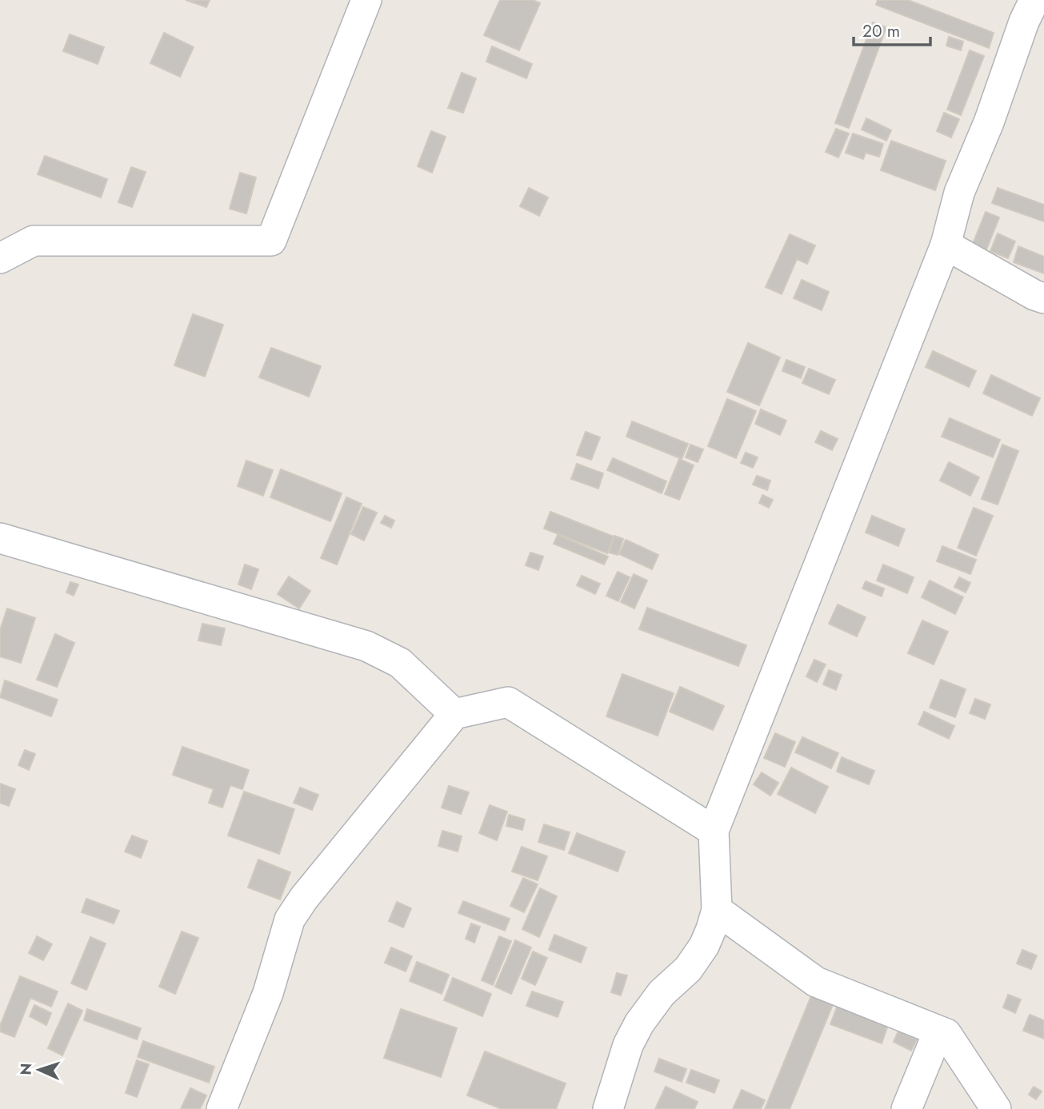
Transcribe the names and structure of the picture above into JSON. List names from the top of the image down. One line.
{"scale_bar":"20 m","north":"left"}
